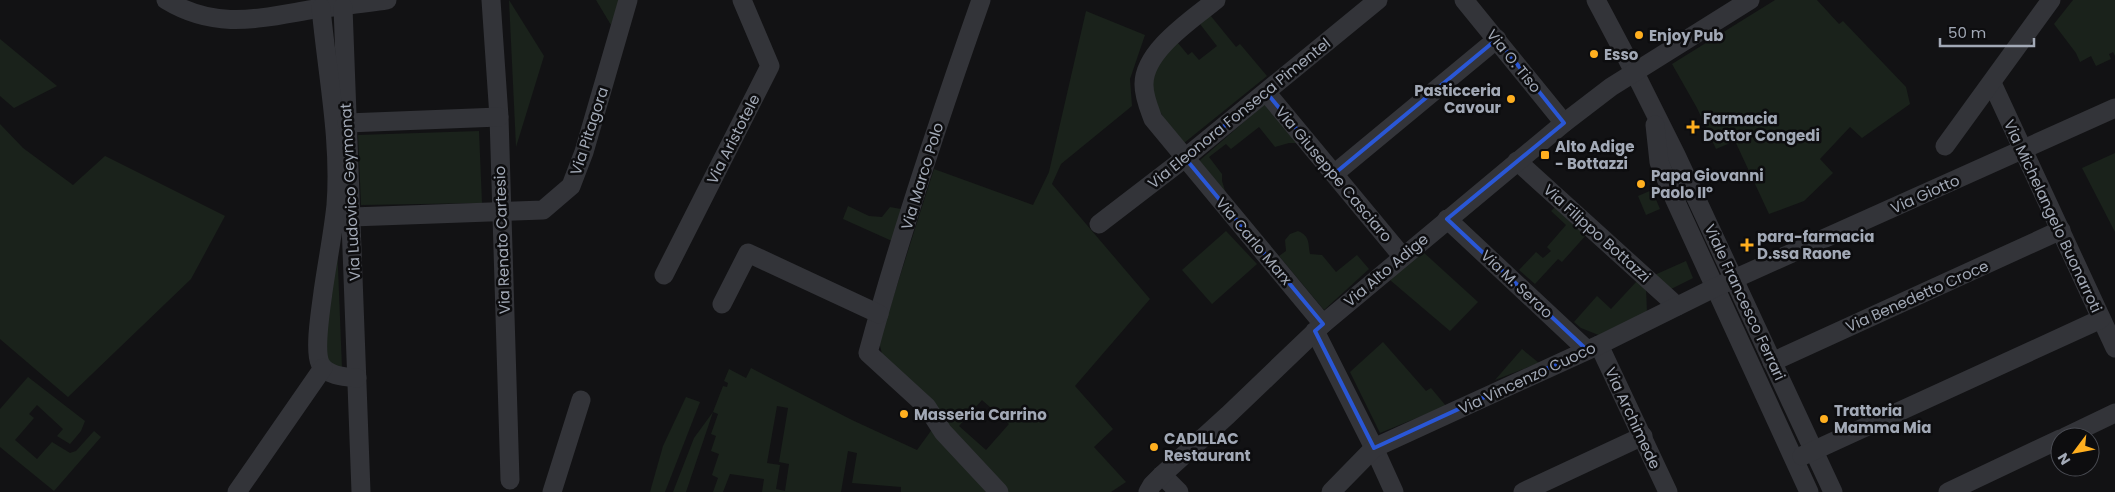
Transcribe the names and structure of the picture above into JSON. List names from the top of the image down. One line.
{"streets":{"street":["Via O. Tiso","Via Eleonora Fonseca Pimentel","Via Pitagora","Via Aristotele","Via Giuseppe Casciaro","Via Marco Polo","Via Ludovico Geymonat","Via Giotto","Via Michelangelo Buonarroti","Via Filippo Bottazzi","Via Renato Cartesio","Via Carlo Marx","Via Alto Adige","Via M. Serao","Via Benedetto Croce","Viale Francesco Ferrari","Via Vincenzo Cuoco","Via Archimede"]},"crossings":[["Via O. Tiso","Via Alto Adige"],["Via Eleonora Fonseca Pimentel","Via Giuseppe Casciaro"],["Via Eleonora Fonseca Pimentel","Via Carlo Marx"],["Via Pitagora","Via Ludovico Geymonat"],["Via Pitagora","Via Renato Cartesio"],["Via Giuseppe Casciaro","Via Alto Adige"],["Via Giotto","Via Michelangelo Buonarroti"],["Via Giotto","Viale Francesco Ferrari"],["Via Giotto","Via Vincenzo Cuoco"],["Via Michelangelo Buonarroti","Via Benedetto Croce"],["Via Filippo Bottazzi","Via Alto Adige"],["Via Filippo Bottazzi","Via Vincenzo Cuoco"],["Via Carlo Marx","Via Alto Adige"],["Via Carlo Marx","Via Vincenzo Cuoco"],["Via Alto Adige","Via M. Serao"],["Via Alto Adige","Viale Francesco Ferrari"],["Via M. Serao","Via Vincenzo Cuoco"],["Via M. Serao","Via Archimede"],["Via Benedetto Croce","Viale Francesco Ferrari"],["Viale Francesco Ferrari","Via Vincenzo Cuoco"],["Via Vincenzo Cuoco","Via Archimede"]],"places":{"other":["Enjoy Pub","Esso","Pasticceria Cavour","Papa Giovanni Paolo II°","Masseria Carrino","Trattoria Mamma Mia","CADILLAC Restaurant"],"health":["Farmacia Dottor Congedi","para-farmacia D.ssa Raone"],"transit":["Alto Adige - Bottazzi"]},"scale_bar":"50 m","north":"bottom left"}
